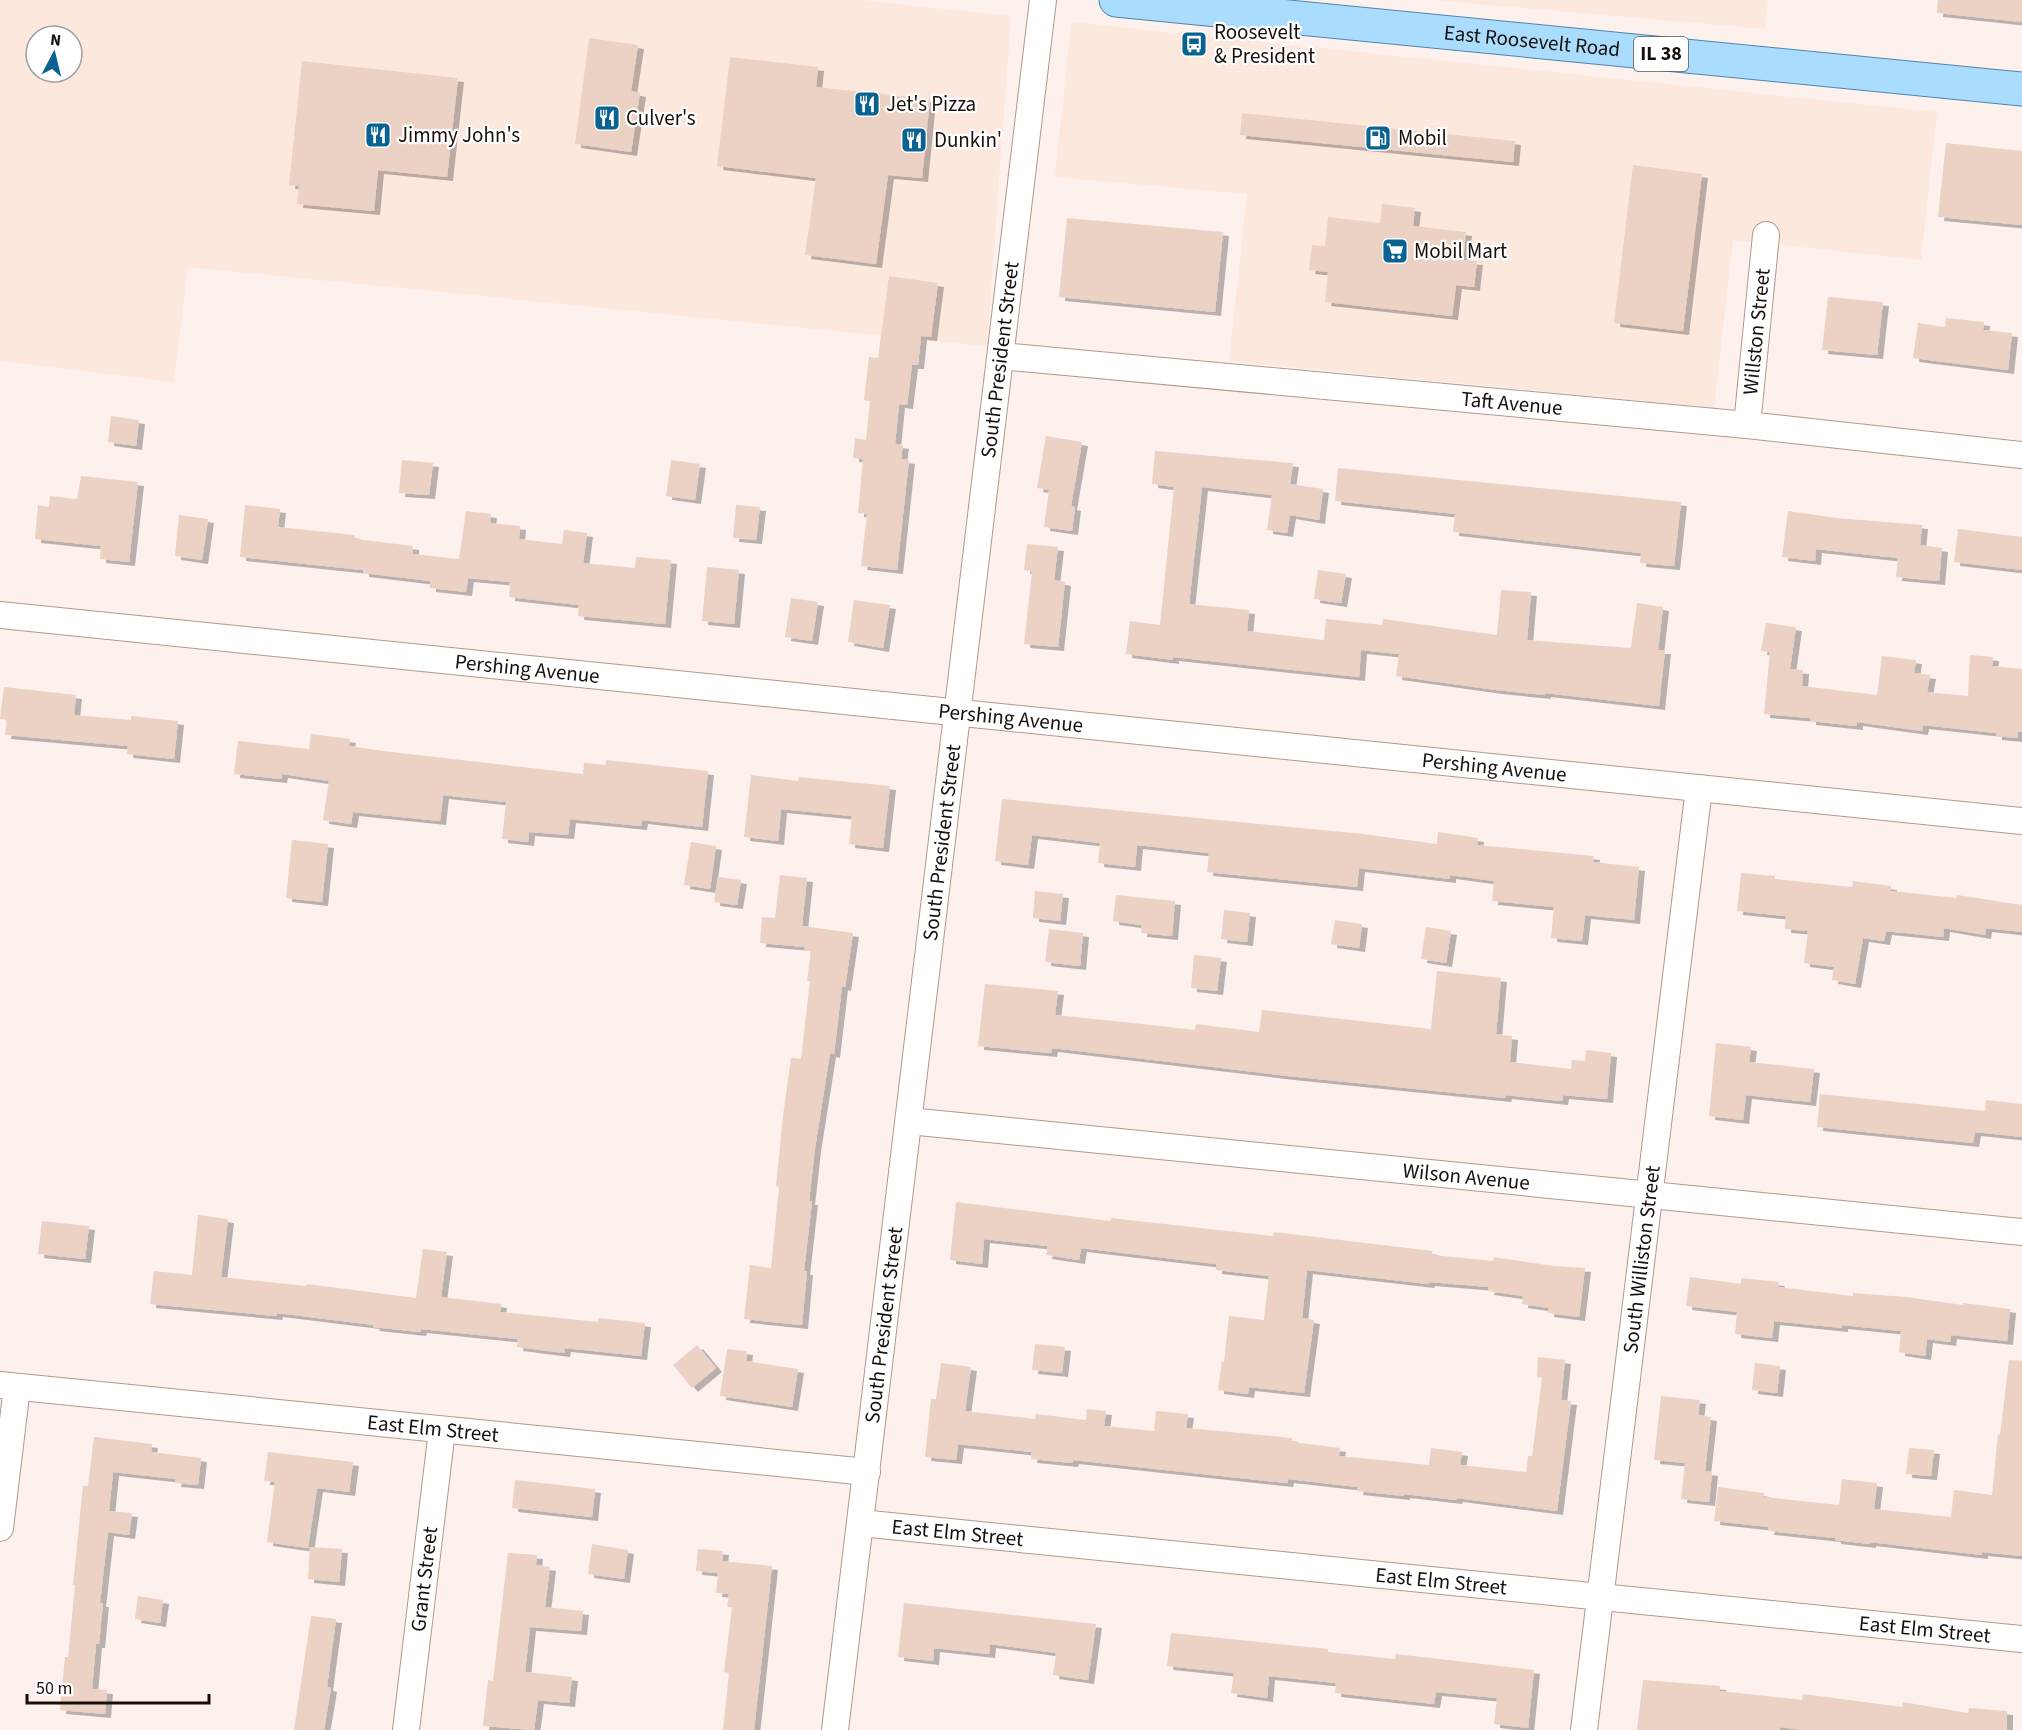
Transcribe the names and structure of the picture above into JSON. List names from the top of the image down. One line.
{"streets":{"main road":["East Roosevelt Road","IL 38"],"street":["Willston Street","South President Street","Taft Avenue","Pershing Avenue","Wilson Avenue","South Williston Street","East Elm Street","Grant Street"]},"crossings":[["Willston Street","Taft Avenue"],["South President Street","Taft Avenue"],["South President Street","Pershing Avenue"],["South President Street","Wilson Avenue"],["South President Street","East Elm Street"],["Pershing Avenue","South Williston Street"],["Wilson Avenue","South Williston Street"],["South Williston Street","East Elm Street"],["East Elm Street","Grant Street"]],"places":{"bus stop":["Roosevelt & President"],"restaurant":["Jet's Pizza","Culver's","Jimmy John's","Dunkin'"],"fuel station":["Mobil"],"supermarket":["Mobil Mart"]},"scale_bar":"50 m","north":"top"}
